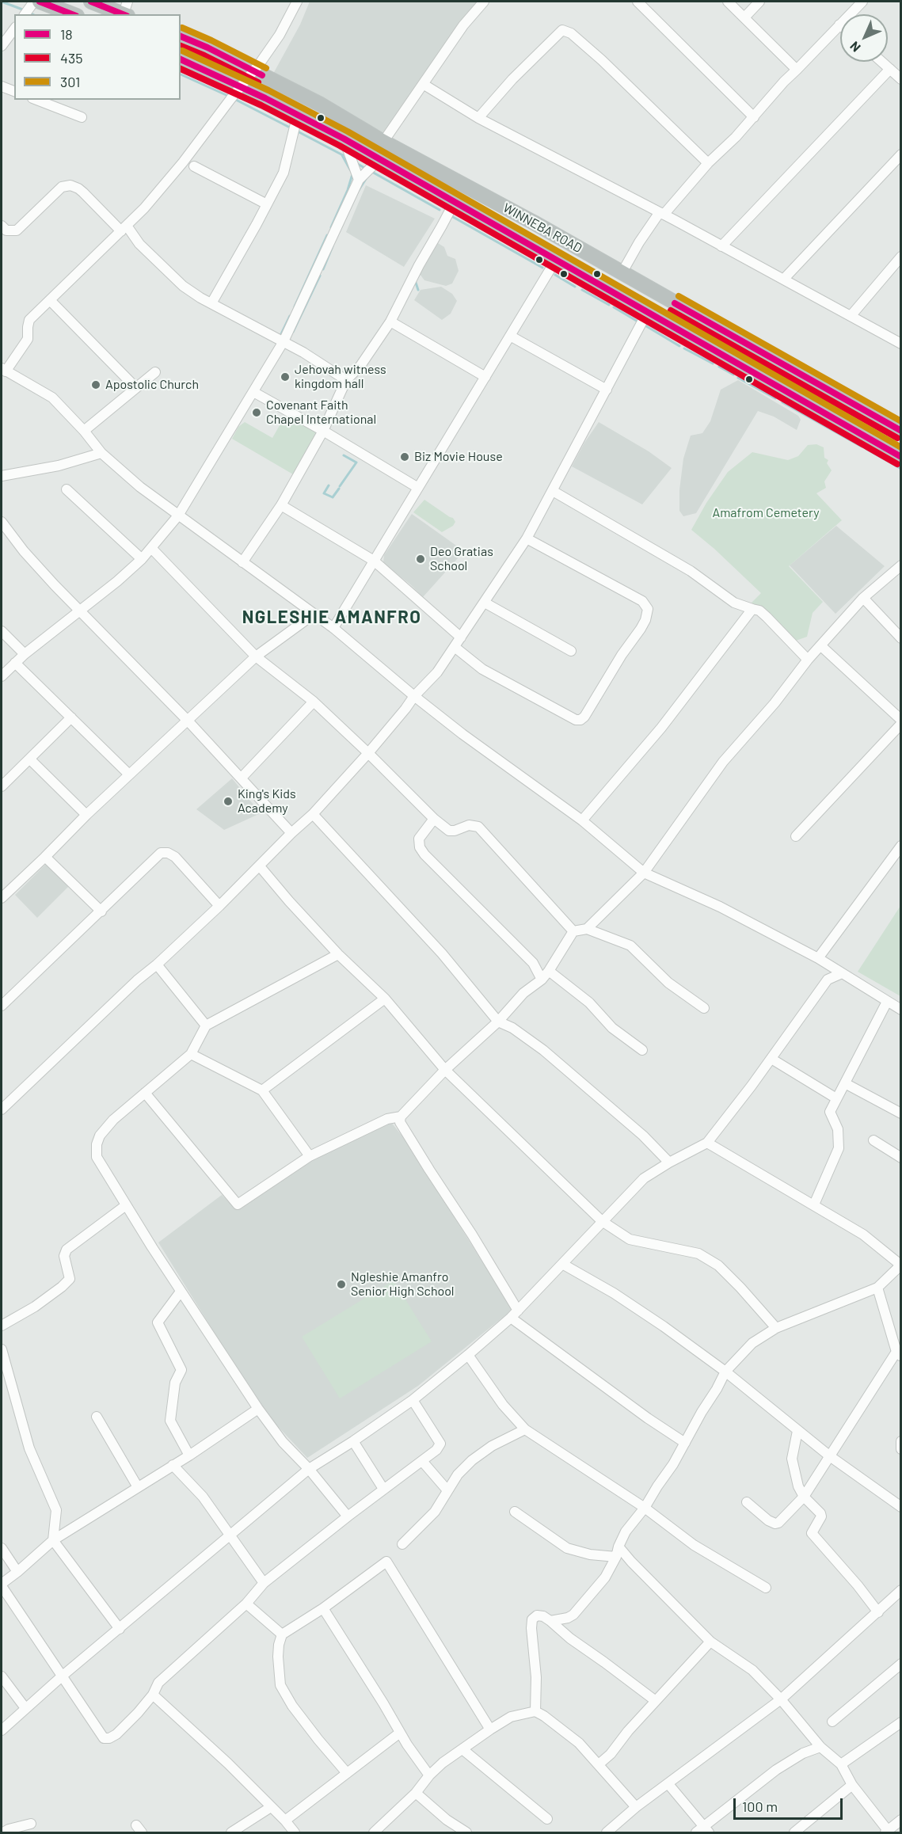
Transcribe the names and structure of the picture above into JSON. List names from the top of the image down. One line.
{"streets":{"highway":["WINNEBA ROAD"]},"districts":["NGLESHIE AMANFRO"],"parks":["Amafrom Cemetery"],"places":["Jehovah witness kingdom hall","Apostolic Church","Covenant Faith Chapel International","Biz Movie House","Deo Gratias School","King's Kids Academy","Ngleshie Amanfro Senior High School"],"lines":["transit line 18","transit line 301","transit line 435"],"legend":["18","435","301"],"scale_bar":"100 m","north":"bottom left"}
